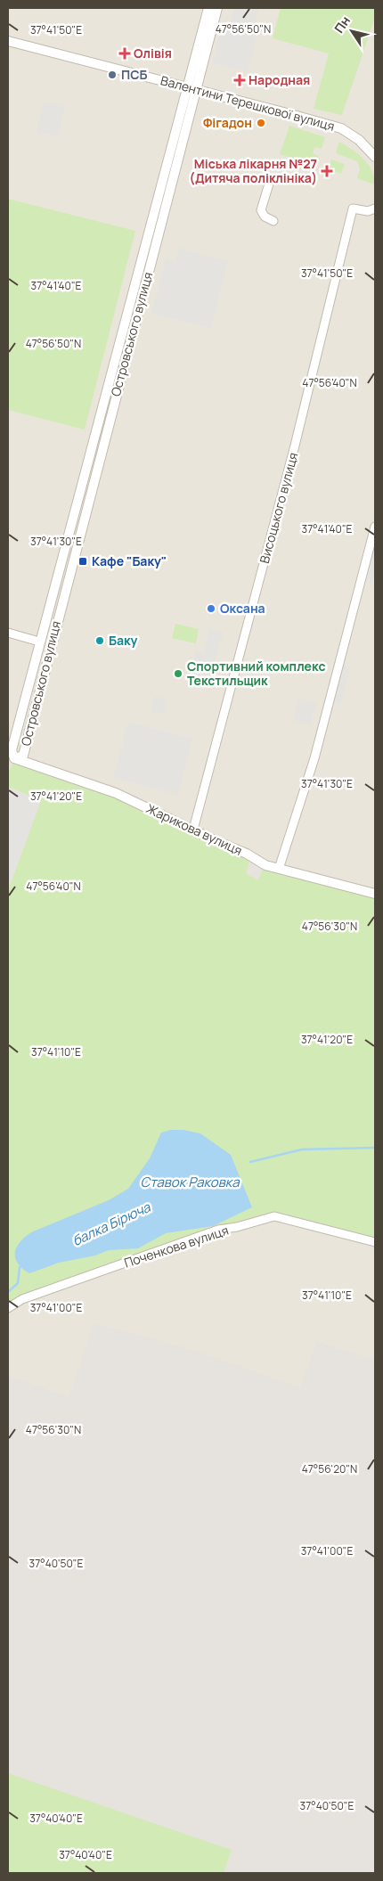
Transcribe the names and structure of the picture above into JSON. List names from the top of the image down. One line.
{"streets":{"street":["Валентини Терешкової вулиця","Островського вулиця","Висоцького вулиця","Жарикова вулиця","Поченкова вулиця"]},"crossings":[["Валентини Терешкової вулиця","Островського вулиця"],["Островського вулиця","Жарикова вулиця"],["Висоцького вулиця","Жарикова вулиця"]],"water":["Ставок Раковка","балка Бірюча"],"places":{"health":["Олівія","Народная","Міська лікарня №27 (Дитяча поліклініка)"],"other":["ПСБ","Фігадон","Оксана","Баку","Спортивний комплекс Текстильщик"],"transit":["Кафе \"Баку\""]},"north":"top left","coordinates":["47°56'50\"N","37°41'50\"E","37°41'40\"E","47°56'40\"N","37°41'30\"E","37°41'20\"E","47°56'30\"N","37°41'10\"E","37°41'00\"E","47°56'20\"N","37°40'50\"E","37°40'40\"E"]}
